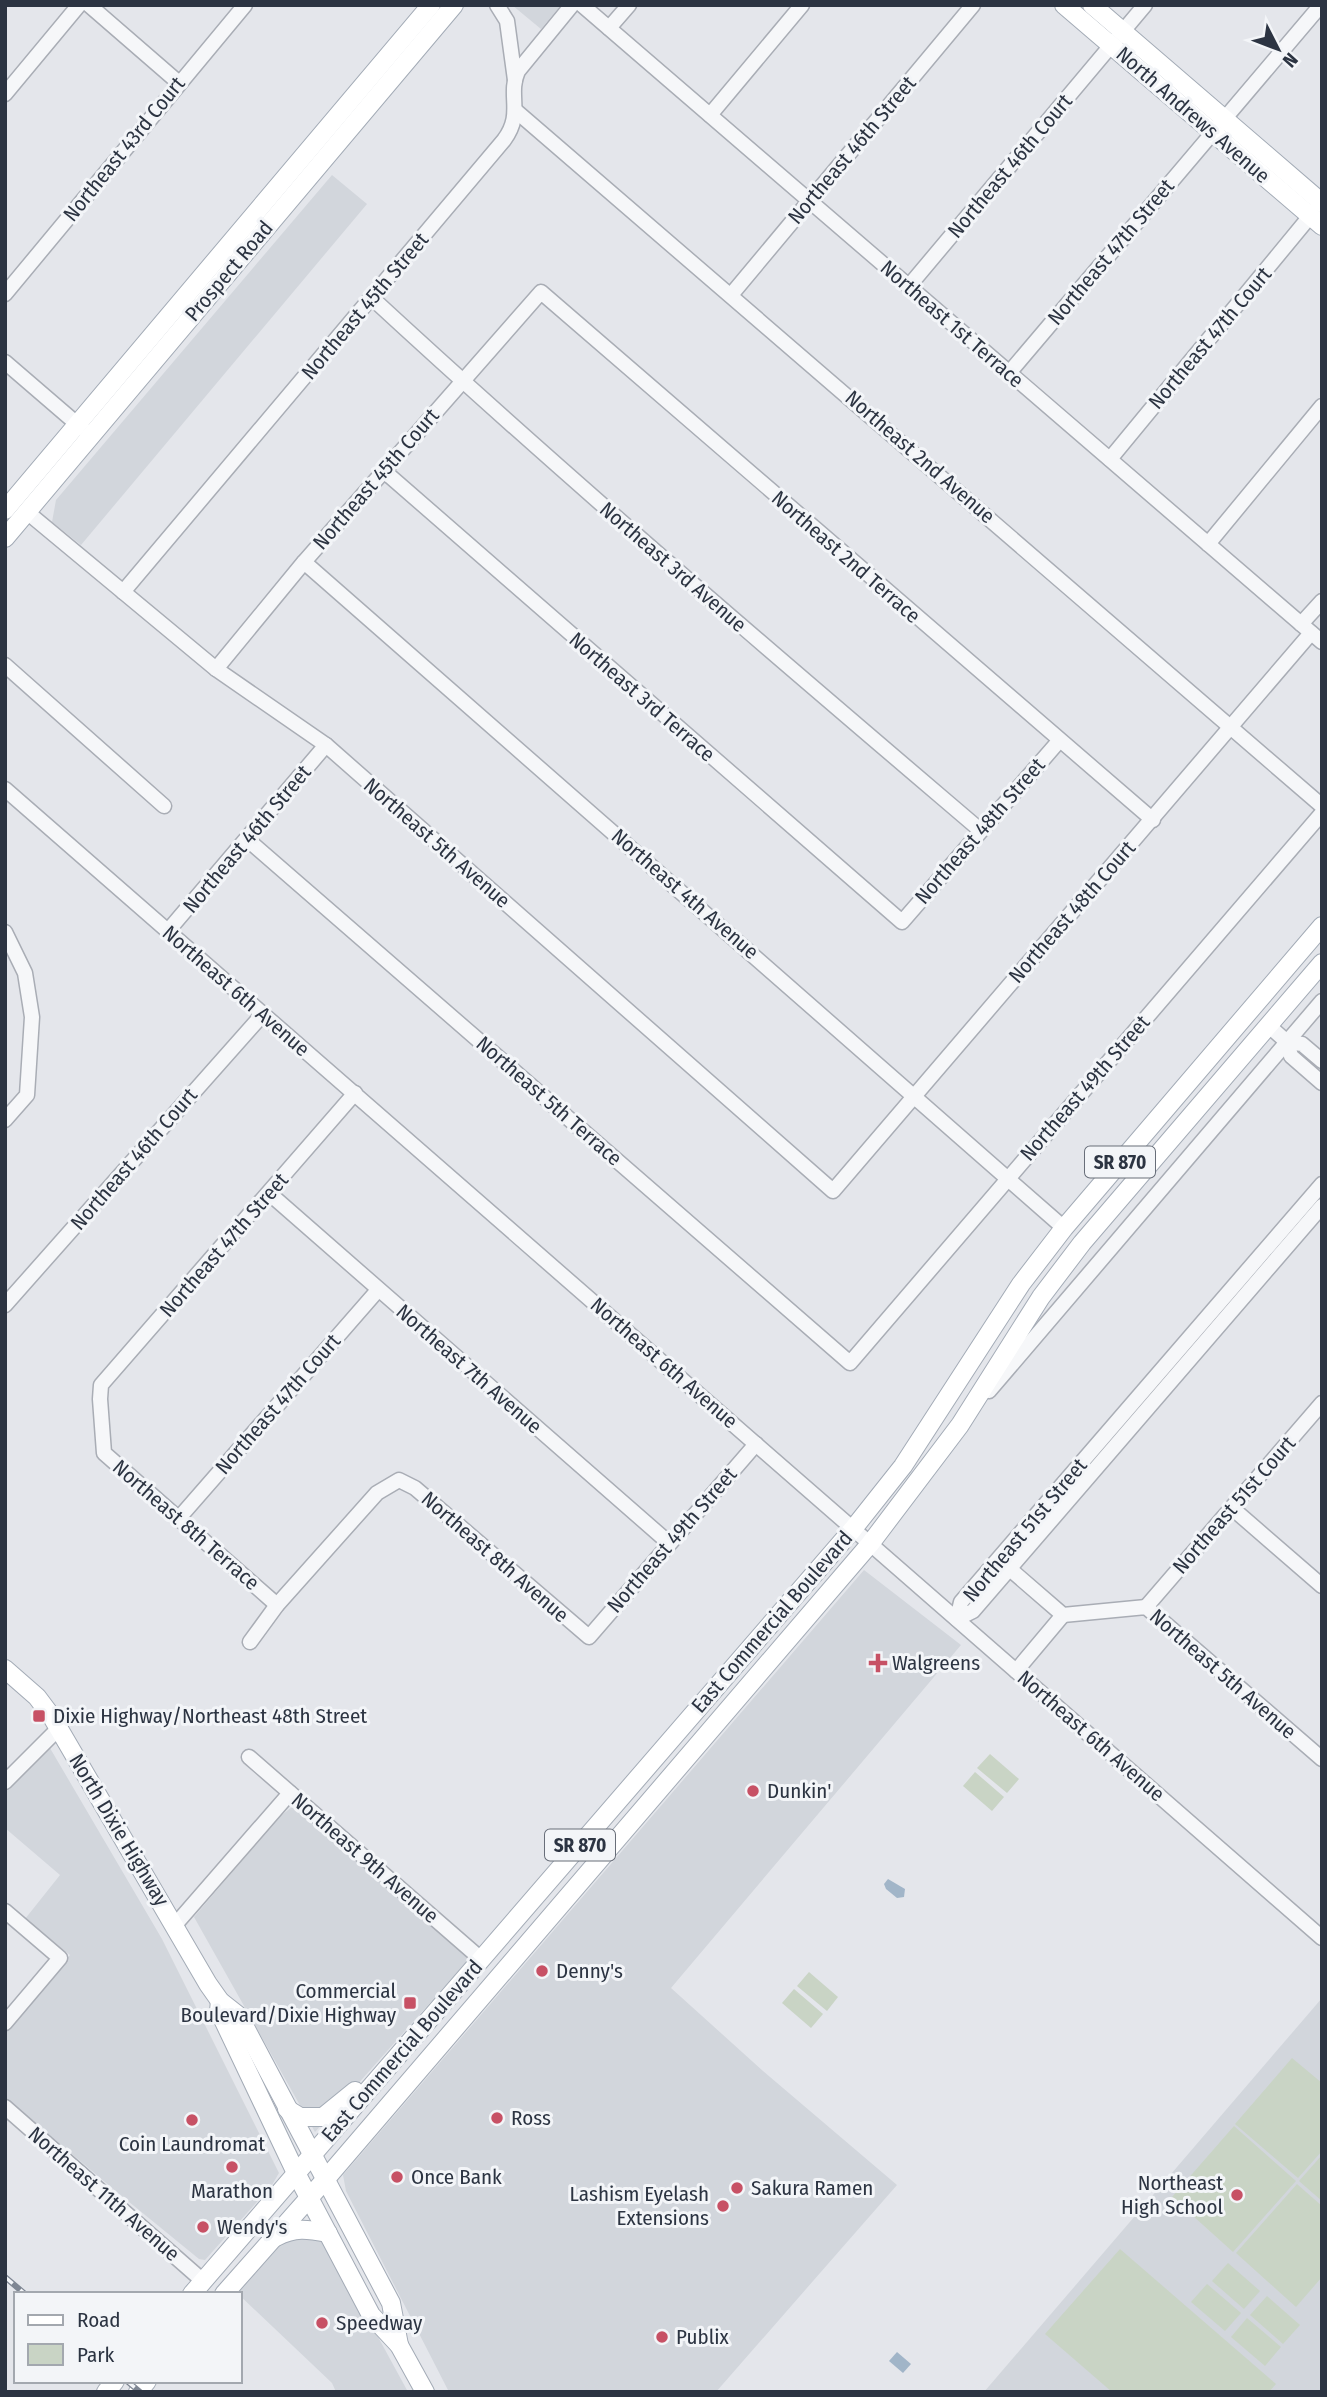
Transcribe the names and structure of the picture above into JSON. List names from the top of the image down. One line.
{"streets":{"main road":["North Andrews Avenue","Prospect Road","SR 870","East Commercial Boulevard","North Dixie Highway"],"street":["Northeast 43rd Court","Northeast 46th Street","Northeast 46th Court","Northeast 47th Street","Northeast 45th Street","Northeast 1st Terrace","Northeast 47th Court","Northeast 2nd Avenue","Northeast 45th Court","Northeast 2nd Terrace","Northeast 3rd Avenue","Northeast 3rd Terrace","Northeast 48th Street","Northeast 5th Avenue","Northeast 4th Avenue","Northeast 48th Court","Northeast 6th Avenue","Northeast 49th Street","Northeast 5th Terrace","Northeast 7th Avenue","Northeast 51st Court","Northeast 8th Terrace","Northeast 51st Street","Northeast 8th Avenue","Northeast 9th Avenue","Northeast 11th Avenue"]},"crossings":[["North Andrews Avenue","Northeast 46th Court"],["North Andrews Avenue","Northeast 47th Street"],["North Andrews Avenue","Northeast 47th Court"],["Northeast 46th Street","Northeast 1st Terrace"],["Northeast 46th Street","Northeast 2nd Avenue"],["Northeast 46th Street","Northeast 5th Avenue"],["Northeast 46th Street","Northeast 6th Avenue"],["Northeast 46th Street","Northeast 5th Terrace"],["Northeast 46th Court","Northeast 1st Terrace"],["Northeast 46th Court","Northeast 6th Avenue"],["Northeast 47th Street","Northeast 1st Terrace"],["Northeast 47th Street","Northeast 6th Avenue"],["Northeast 47th Street","Northeast 7th Avenue"],["Northeast 47th Street","Northeast 8th Terrace"],["Prospect Road","Northeast 5th Avenue"],["Northeast 45th Street","Northeast 2nd Avenue"],["Northeast 45th Street","Northeast 3rd Avenue"],["Northeast 45th Street","Northeast 5th Avenue"],["Northeast 1st Terrace","Northeast 47th Court"],["Northeast 1st Terrace","Northeast 48th Court"],["Northeast 47th Court","Northeast 7th Avenue"],["Northeast 47th Court","Northeast 8th Terrace"],["Northeast 2nd Avenue","Northeast 48th Court"],["Northeast 45th Court","Northeast 2nd Terrace"],["Northeast 45th Court","Northeast 3rd Avenue"],["Northeast 45th Court","Northeast 3rd Terrace"],["Northeast 45th Court","Northeast 5th Avenue"],["Northeast 45th Court","Northeast 4th Avenue"],["Northeast 2nd Terrace","Northeast 48th Street"],["Northeast 2nd Terrace","Northeast 48th Court"],["Northeast 3rd Avenue","Northeast 48th Street"],["Northeast 3rd Terrace","Northeast 48th Street"],["Northeast 5th Avenue","Northeast 48th Court"],["Northeast 5th Avenue","Northeast 51st Court"],["Northeast 4th Avenue","Northeast 48th Court"],["Northeast 4th Avenue","Northeast 49th Street"],["Northeast 4th Avenue","East Commercial Boulevard"],["Northeast 6th Avenue","Northeast 49th Street"],["Northeast 6th Avenue","Northeast 51st Street"],["Northeast 6th Avenue","East Commercial Boulevard"],["Northeast 49th Street","Northeast 5th Terrace"],["Northeast 49th Street","Northeast 7th Avenue"],["Northeast 49th Street","Northeast 8th Avenue"],["Northeast 8th Terrace","Northeast 8th Avenue"],["East Commercial Boulevard","North Dixie Highway"],["East Commercial Boulevard","Northeast 9th Avenue"],["East Commercial Boulevard","Northeast 11th Avenue"]],"places":{"health":["Walgreens"],"transit":["Dixie Highway/Northeast 48th Street","Commercial Boulevard/Dixie Highway"],"other":["Dunkin'","Denny's","Ross","Coin Laundromat","Marathon","Once Bank","Sakura Ramen","Northeast High School","Lashism Eyelash Extensions","Wendy's","Speedway","Publix"]},"legend":["Road","Park"],"north":"bottom right"}
